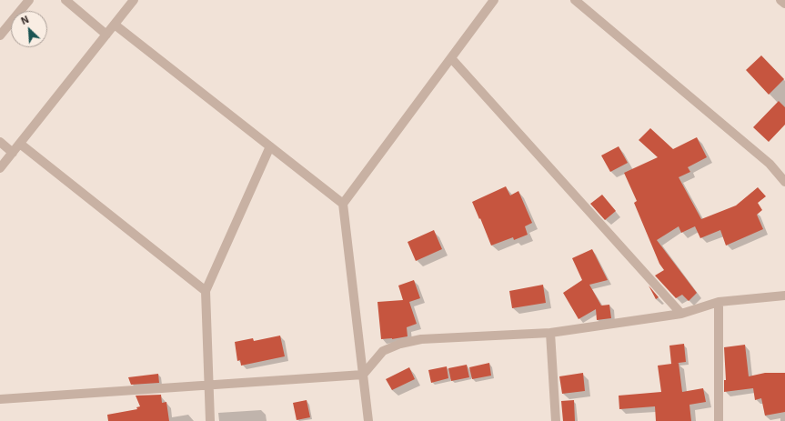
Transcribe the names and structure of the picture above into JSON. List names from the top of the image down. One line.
{"north":"top left"}
